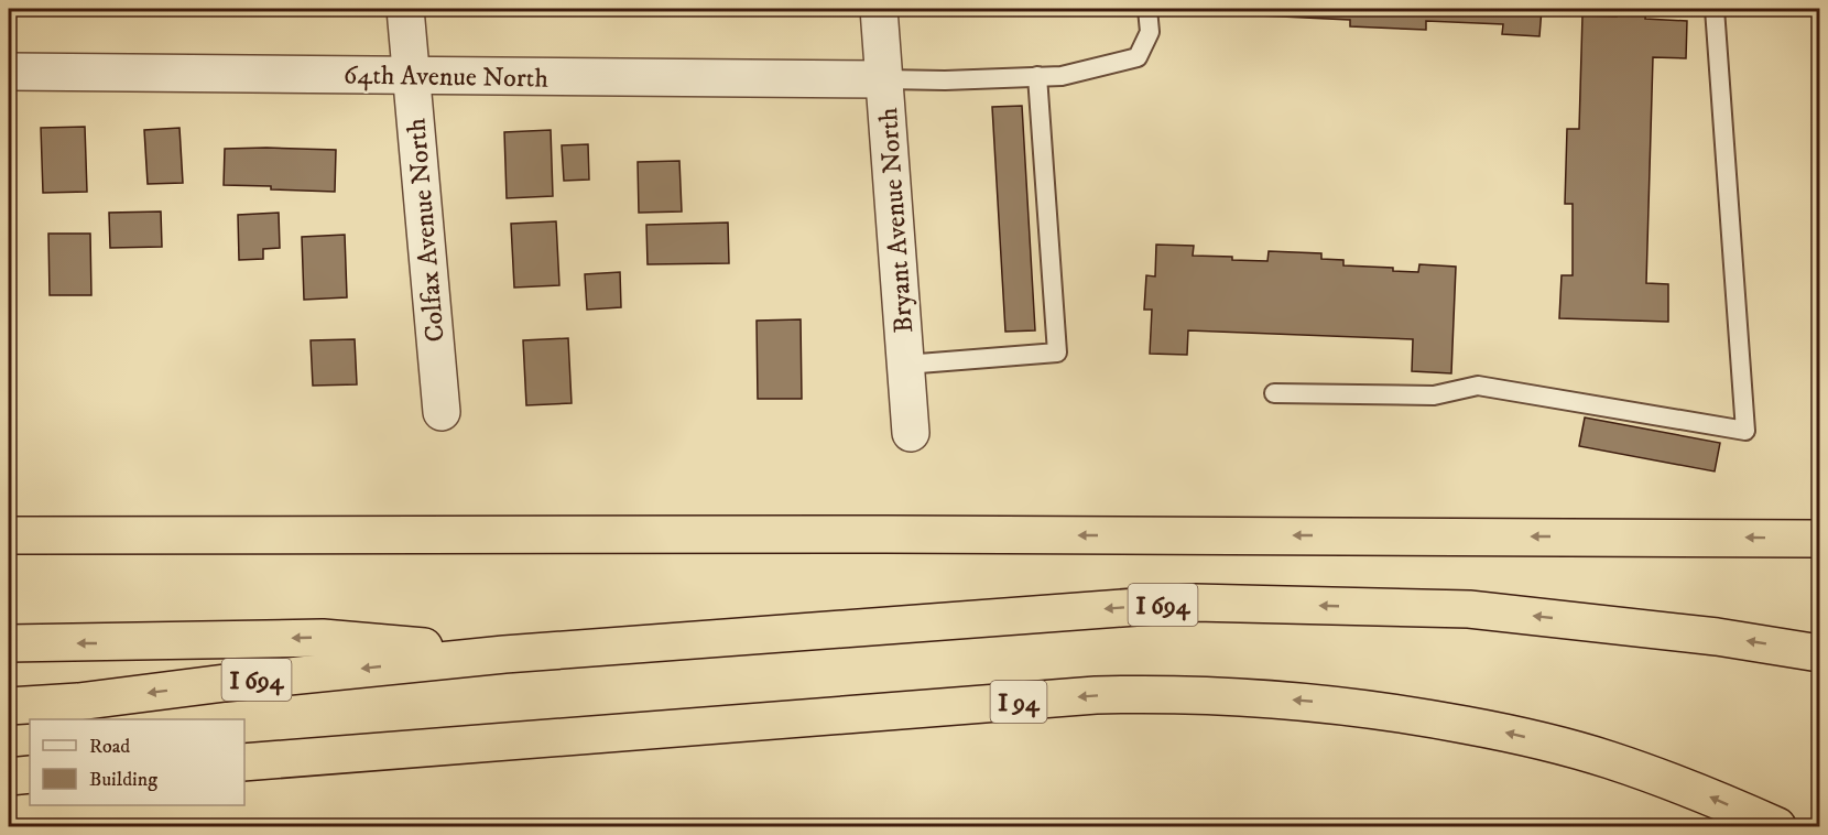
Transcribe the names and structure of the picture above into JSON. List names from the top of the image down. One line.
{"streets":{"highway":["I 694","I 94"],"street":["64th Avenue North","Bryant Avenue North","Colfax Avenue North"]},"crossings":[["64th Avenue North","Bryant Avenue North"],["64th Avenue North","Colfax Avenue North"]],"legend":["Road","Building"]}
